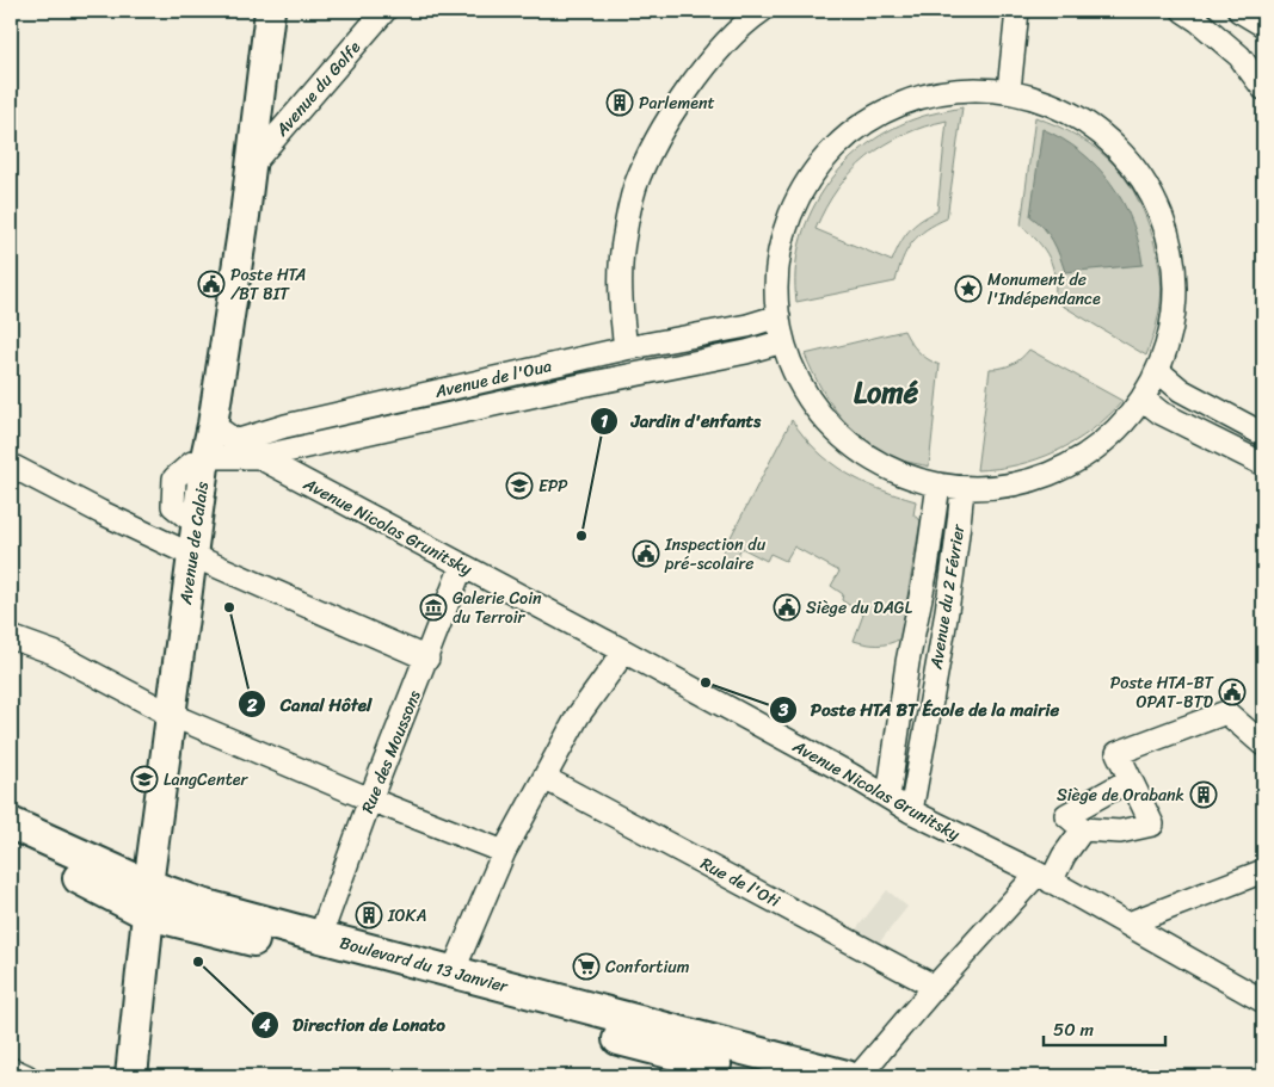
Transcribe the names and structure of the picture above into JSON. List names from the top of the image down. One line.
{"streets":{"highway":["Avenue de Calais","Boulevard du 13 Janvier"],"street":["Avenue du Golfe","Avenue de l'Oua","Avenue Nicolas Grunitsky","Avenue du 2 Février","Rue des Moussons","Rue de l'Oti"]},"crossings":[["Avenue du Golfe","Avenue de Calais"],["Avenue de l'Oua","Avenue Nicolas Grunitsky"],["Avenue Nicolas Grunitsky","Avenue du 2 Février"],["Avenue Nicolas Grunitsky","Rue des Moussons"],["Avenue de Calais","Boulevard du 13 Janvier"],["Rue des Moussons","Boulevard du 13 Janvier"]],"districts":["Lomé"],"places":{"building":["Parlement","Siège de Orabank","IOKA"],"public building":["Poste HTA /BT BIT","Inspection du pré-scolaire","Siège du DAGL","Poste HTA-BT OPAT-BTD"],"place":["Monument de l'Indépendance"],"school or university":["EPP","LangCenter"],"other":["Jardin d'enfants","Canal Hôtel","Poste HTA BT École de la mairie","Direction de Lonato"],"museum":["Galerie Coin du Terroir"],"supermarket":["Confortium"]},"scale_bar":"50 m"}
